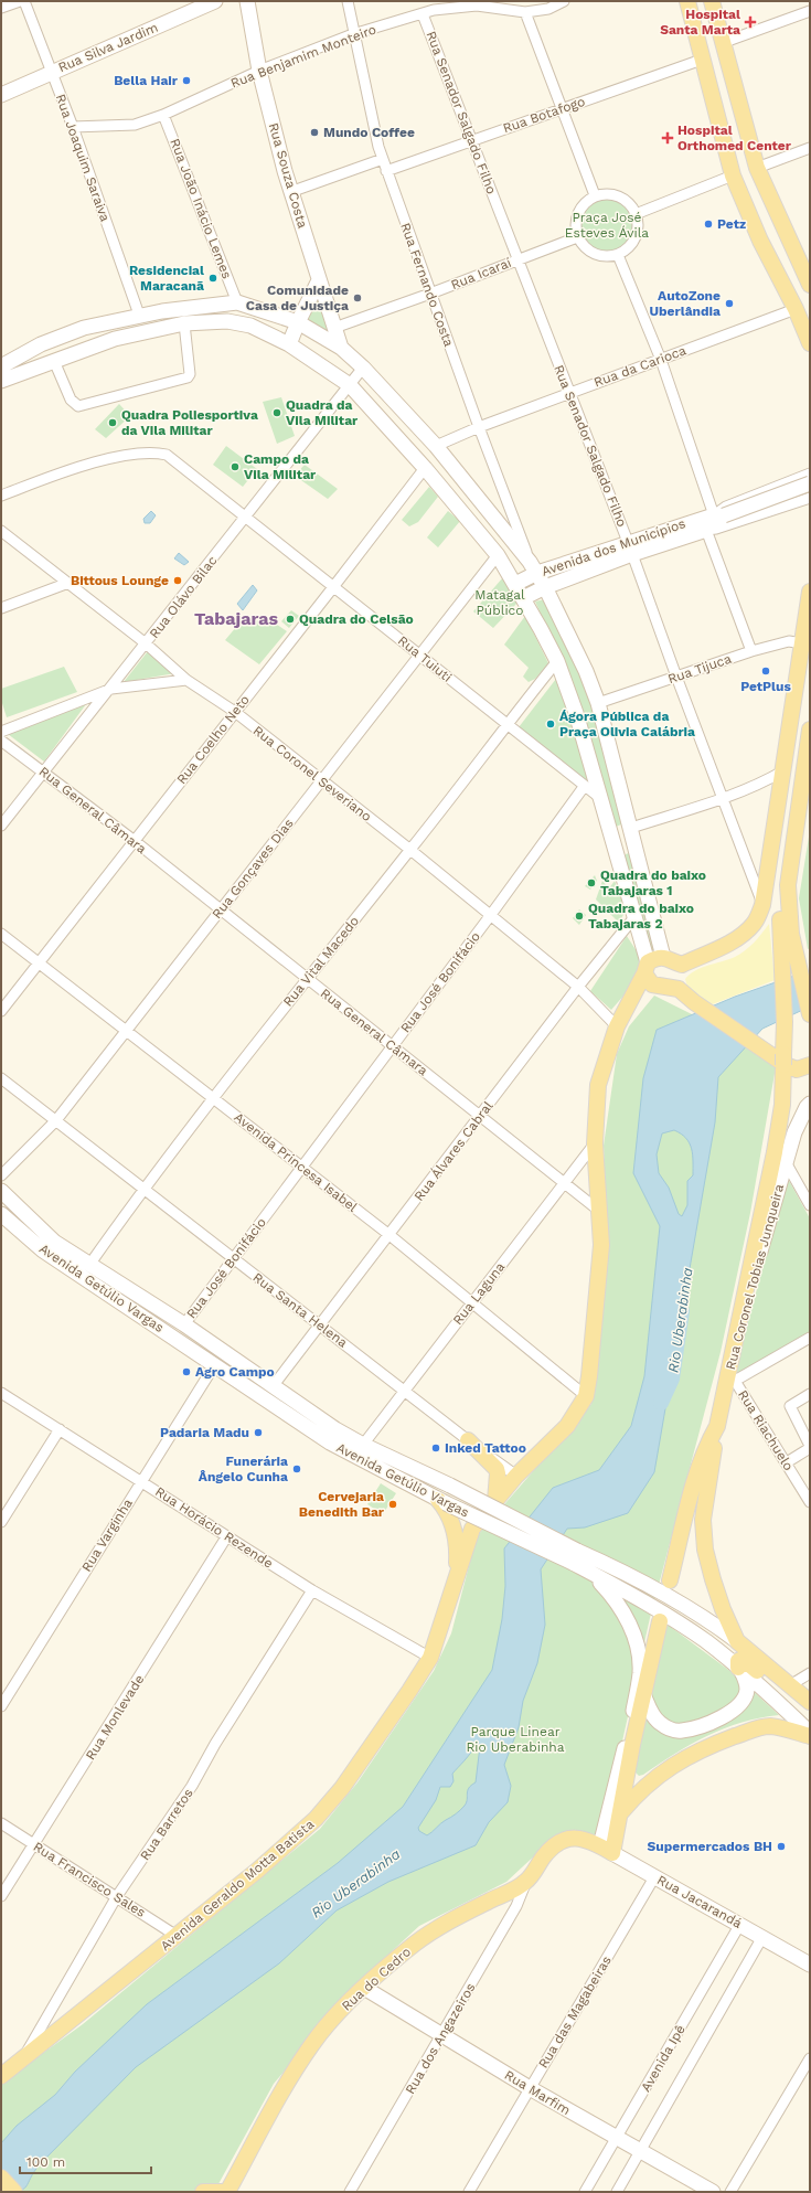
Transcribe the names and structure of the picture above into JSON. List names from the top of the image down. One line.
{"streets":{"main road":["Rua Coronel Tobias Junqueira","Avenida Getúlio Vargas","Avenida Geraldo Motta Batista","Rua do Cedro"],"street":["Rua Silva Jardim","Rua Benjamim Monteiro","Rua Senador Salgado Filho","Rua Botafogo","Rua Joaquim Saraiva","Rua Souza Costa","Rua João Inácio Lemes","Rua Icaraí","Rua Fernando Costa","Rua da Carioca","Avenida dos Municípios","Rua Olávo Bilac","Rua Tuiuti","Rua Tijuca","Rua Coelho Neto","Rua Coronel Severiano","Rua General Câmara","Rua Gonçaves Dias","Rua Vital Macedo","Rua José Bonifácio","Rua Álvares Cabral","Avenida Princesa Isabel","Rua Laguna","Rua Santa Helena","Rua Riachuelo","Rua Horácio Rezende","Rua Varginha","Rua Monlevade","Rua Barretos","Rua Francisco Sales","Rua Jacarandá","Rua das Magabeiras","Rua dos Angazeiros","Avenida Ipê","Rua Marfim"]},"crossings":[["Rua Silva Jardim","Rua Joaquim Saraiva"],["Rua Benjamim Monteiro","Rua Senador Salgado Filho"],["Rua Benjamim Monteiro","Rua Joaquim Saraiva"],["Rua Benjamim Monteiro","Rua Souza Costa"],["Rua Benjamim Monteiro","Rua João Inácio Lemes"],["Rua Benjamim Monteiro","Rua Fernando Costa"],["Rua Senador Salgado Filho","Rua Botafogo"],["Rua Senador Salgado Filho","Rua Icaraí"],["Rua Senador Salgado Filho","Rua da Carioca"],["Rua Senador Salgado Filho","Avenida dos Municípios"],["Rua Senador Salgado Filho","Rua Tijuca"],["Rua Botafogo","Rua Fernando Costa"],["Rua Souza Costa","Rua Icaraí"],["Rua Icaraí","Rua Fernando Costa"],["Rua Fernando Costa","Rua da Carioca"],["Rua Fernando Costa","Avenida dos Municípios"],["Rua Olávo Bilac","Rua Tuiuti"],["Rua Olávo Bilac","Rua Coronel Severiano"],["Rua Olávo Bilac","Rua General Câmara"],["Rua Tuiuti","Rua Coelho Neto"],["Rua Tuiuti","Rua Gonçaves Dias"],["Rua Tuiuti","Rua Vital Macedo"],["Rua Tuiuti","Rua José Bonifácio"],["Rua Coelho Neto","Rua Coronel Severiano"],["Rua Coelho Neto","Rua General Câmara"],["Rua Coelho Neto","Avenida Princesa Isabel"],["Rua Coronel Severiano","Rua Gonçaves Dias"],["Rua Coronel Severiano","Rua Vital Macedo"],["Rua Coronel Severiano","Rua José Bonifácio"],["Rua Coronel Severiano","Rua Álvares Cabral"],["Rua Coronel Severiano","Avenida Geraldo Motta Batista"],["Rua General Câmara","Rua Gonçaves Dias"],["Rua General Câmara","Rua Vital Macedo"],["Rua General Câmara","Rua José Bonifácio"],["Rua General Câmara","Rua Álvares Cabral"],["Rua General Câmara","Rua Laguna"],["Rua General Câmara","Avenida Geraldo Motta Batista"],["Rua Gonçaves Dias","Avenida Princesa Isabel"],["Rua Gonçaves Dias","Rua Santa Helena"],["Rua Vital Macedo","Avenida Princesa Isabel"],["Rua Vital Macedo","Avenida Getúlio Vargas"],["Rua Vital Macedo","Rua Santa Helena"],["Rua José Bonifácio","Avenida Princesa Isabel"],["Rua José Bonifácio","Avenida Getúlio Vargas"],["Rua José Bonifácio","Rua Santa Helena"],["Rua Álvares Cabral","Avenida Princesa Isabel"],["Rua Álvares Cabral","Avenida Getúlio Vargas"],["Rua Álvares Cabral","Rua Santa Helena"],["Avenida Princesa Isabel","Rua Laguna"],["Avenida Princesa Isabel","Avenida Geraldo Motta Batista"],["Rua Coronel Tobias Junqueira","Rua Riachuelo"],["Avenida Getúlio Vargas","Rua Laguna"],["Avenida Getúlio Vargas","Rua Varginha"],["Rua Laguna","Rua Santa Helena"],["Rua Laguna","Avenida Geraldo Motta Batista"],["Rua Santa Helena","Avenida Geraldo Motta Batista"],["Rua Horácio Rezende","Rua Varginha"],["Rua Horácio Rezende","Rua Monlevade"],["Rua Horácio Rezende","Rua Barretos"],["Rua Horácio Rezende","Avenida Geraldo Motta Batista"],["Rua Monlevade","Rua Francisco Sales"],["Rua Barretos","Rua Francisco Sales"],["Rua Barretos","Avenida Geraldo Motta Batista"],["Rua Francisco Sales","Avenida Geraldo Motta Batista"],["Rua Jacarandá","Rua do Cedro"],["Rua Jacarandá","Rua das Magabeiras"],["Rua Jacarandá","Avenida Ipê"],["Rua do Cedro","Rua dos Angazeiros"],["Rua do Cedro","Rua Marfim"],["Rua das Magabeiras","Rua Marfim"],["Rua dos Angazeiros","Rua Marfim"],["Avenida Ipê","Rua Marfim"]],"districts":["Tabajaras"],"water":["Rio Uberabinha"],"parks":["Praça José Esteves Ávila","Matagal Público","Parque Linear Rio Uberabinha"],"places":{"health":["Hospital Santa Marta","Hospital Orthomed Center"],"other":["Bella Hair","Mundo Coffee","Petz","Residencial Maracanã","Comunidade Casa de Justiça","AutoZone Uberlândia","Quadra da Vila Militar","Quadra Poliesportiva da Vila Militar","Campo da Vila Militar","Bittous Lounge","Quadra do Celsão","PetPlus","Ágora Pública da Praça Olivia Calábria","Quadra do baixo Tabajaras 1","Quadra do baixo Tabajaras 2","Agro Campo","Padaria Madu","Inked Tattoo","Funerária Ângelo Cunha","Cervejaria Benedith Bar","Supermercados BH"]},"scale_bar":"100 m"}
